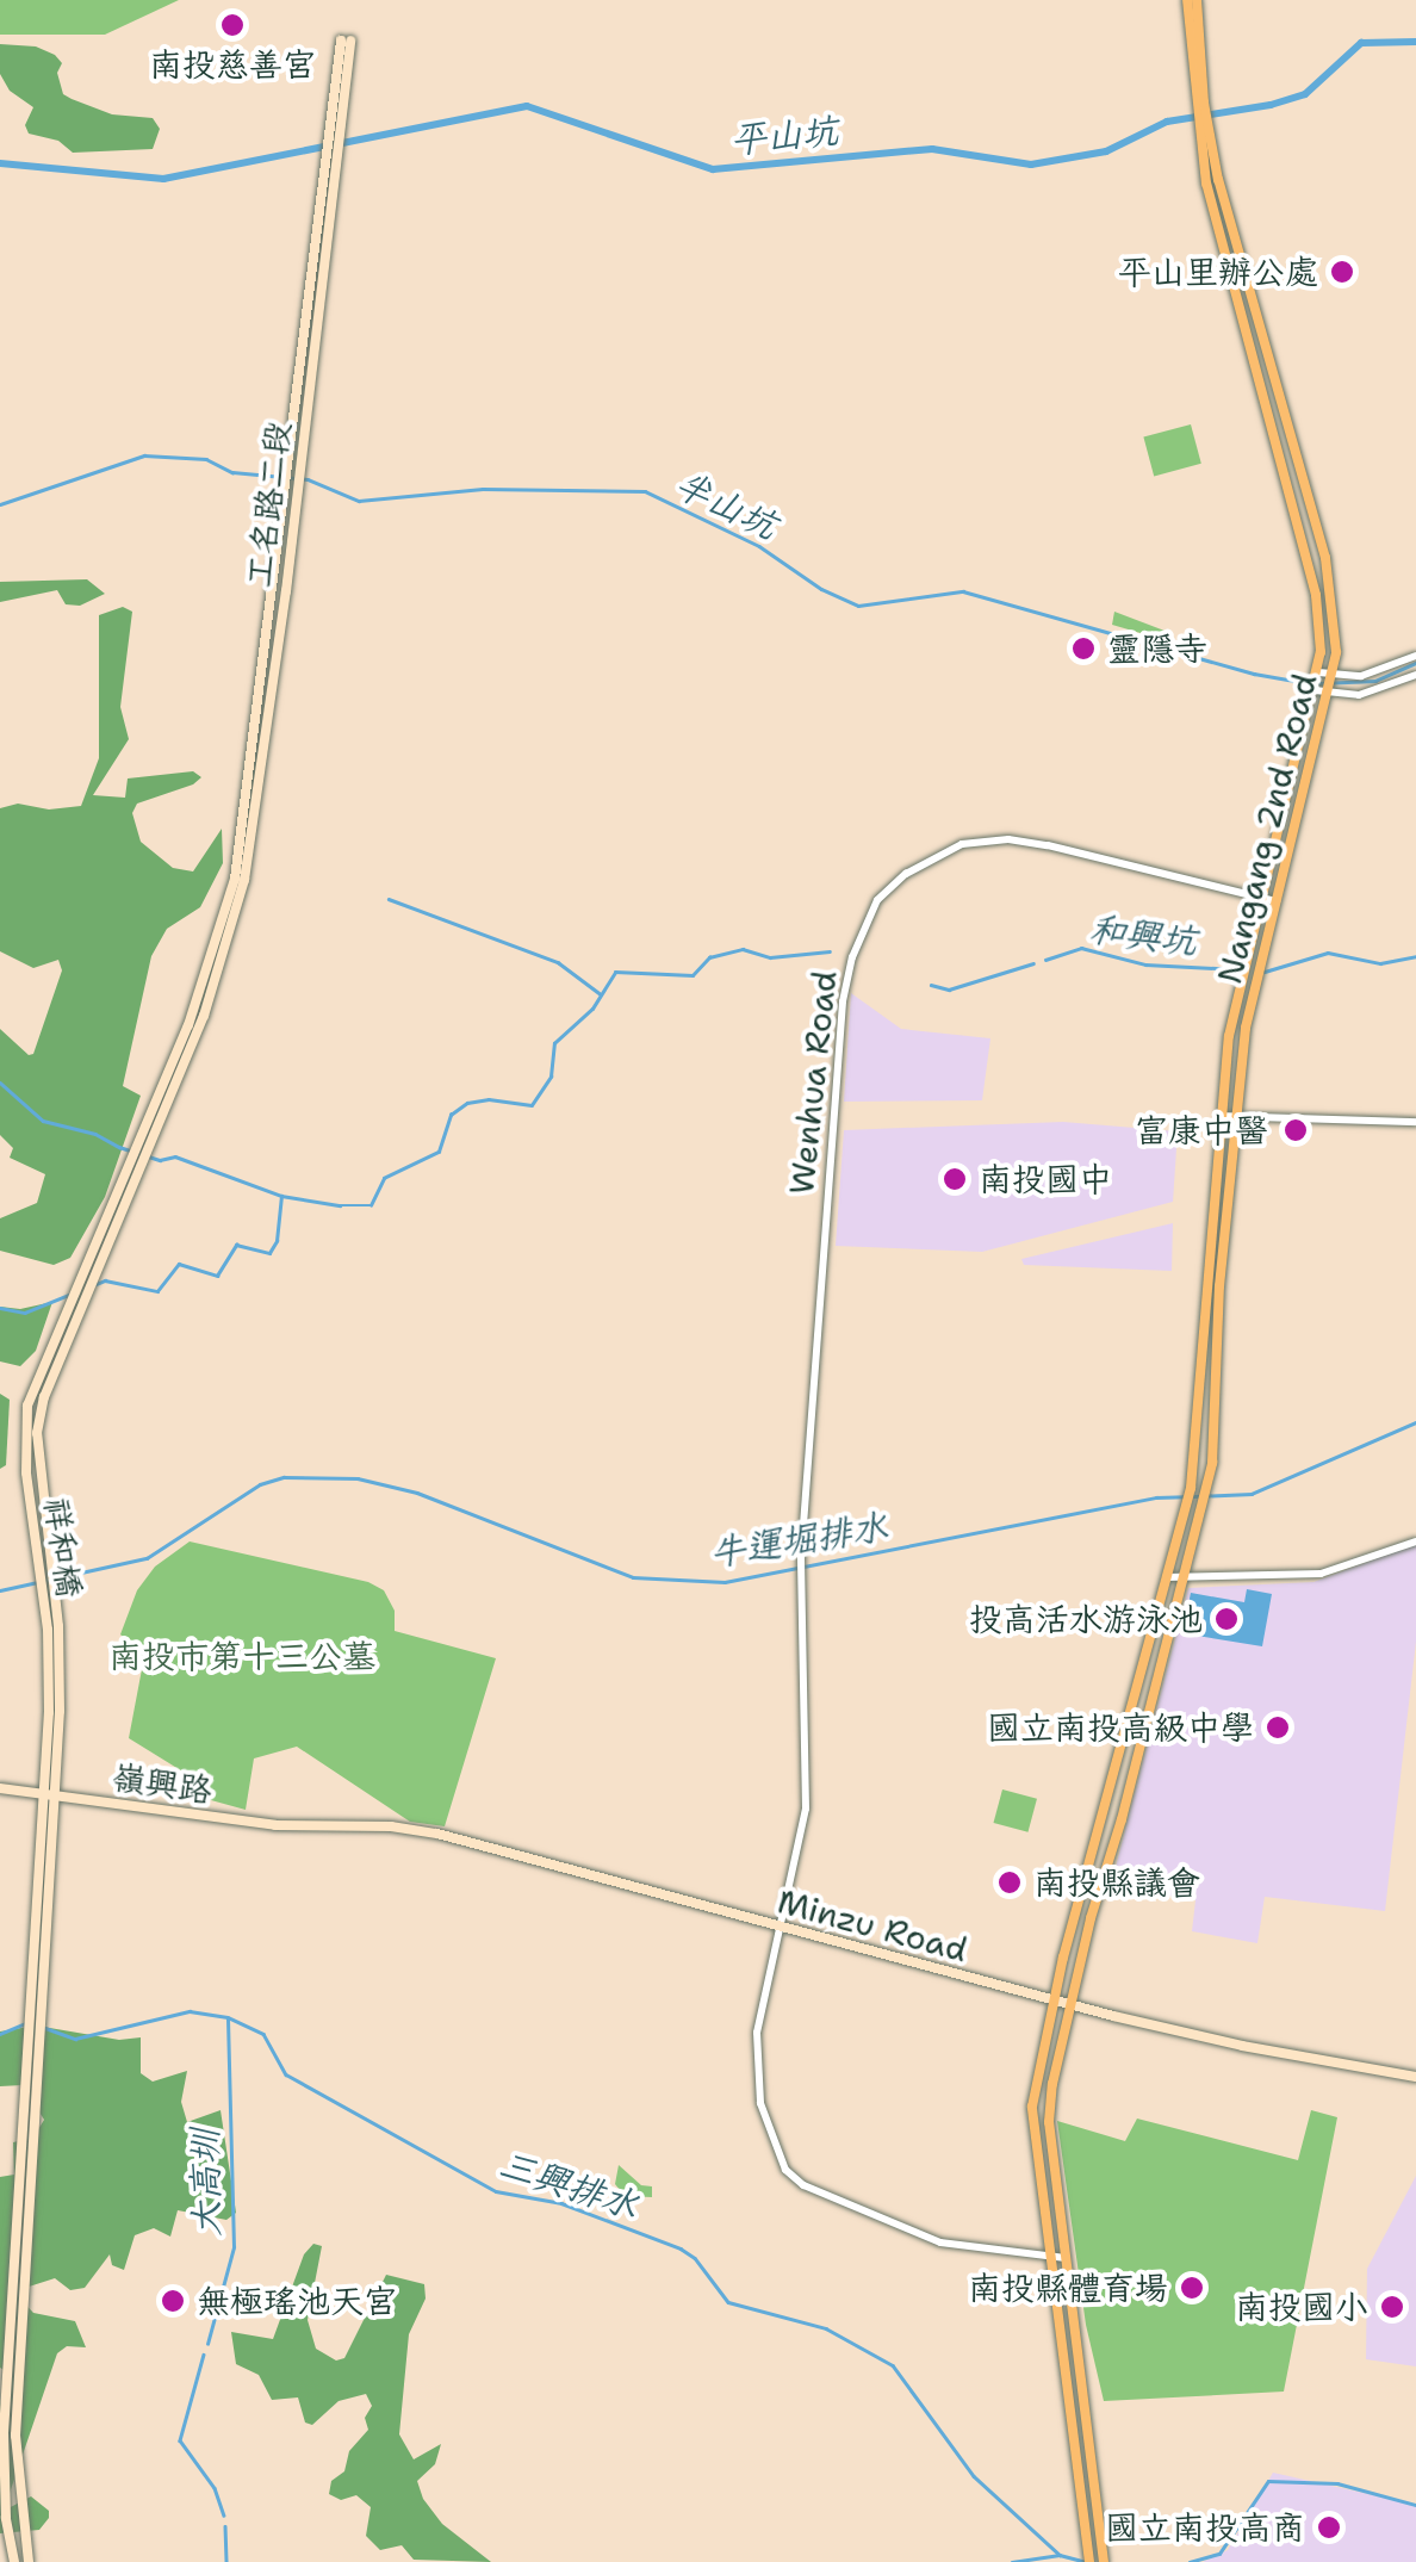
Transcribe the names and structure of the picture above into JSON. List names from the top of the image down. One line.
{"streets":{"main road":["工名路二段","Nangang 2nd Road","祥和橋","嶺興路","Minzu Road"],"street":["Wenhua Road"]},"crossings":[["Nangang 2nd Road","Wenhua Road"],["Wenhua Road","Minzu Road"],["嶺興路","Minzu Road"]],"water":["平山坑","半山坑","和興坑","牛運堀排水","大高圳","三興排水"],"parks":["南投市第十三公墓"],"places":["南投慈善宮","平山里辦公處","靈隱寺","富康中醫","南投國中","投高活水游泳池","國立南投高級中學","南投縣議會","南投縣體育場","無極瑤池天宮","南投國小","國立南投高商"]}
